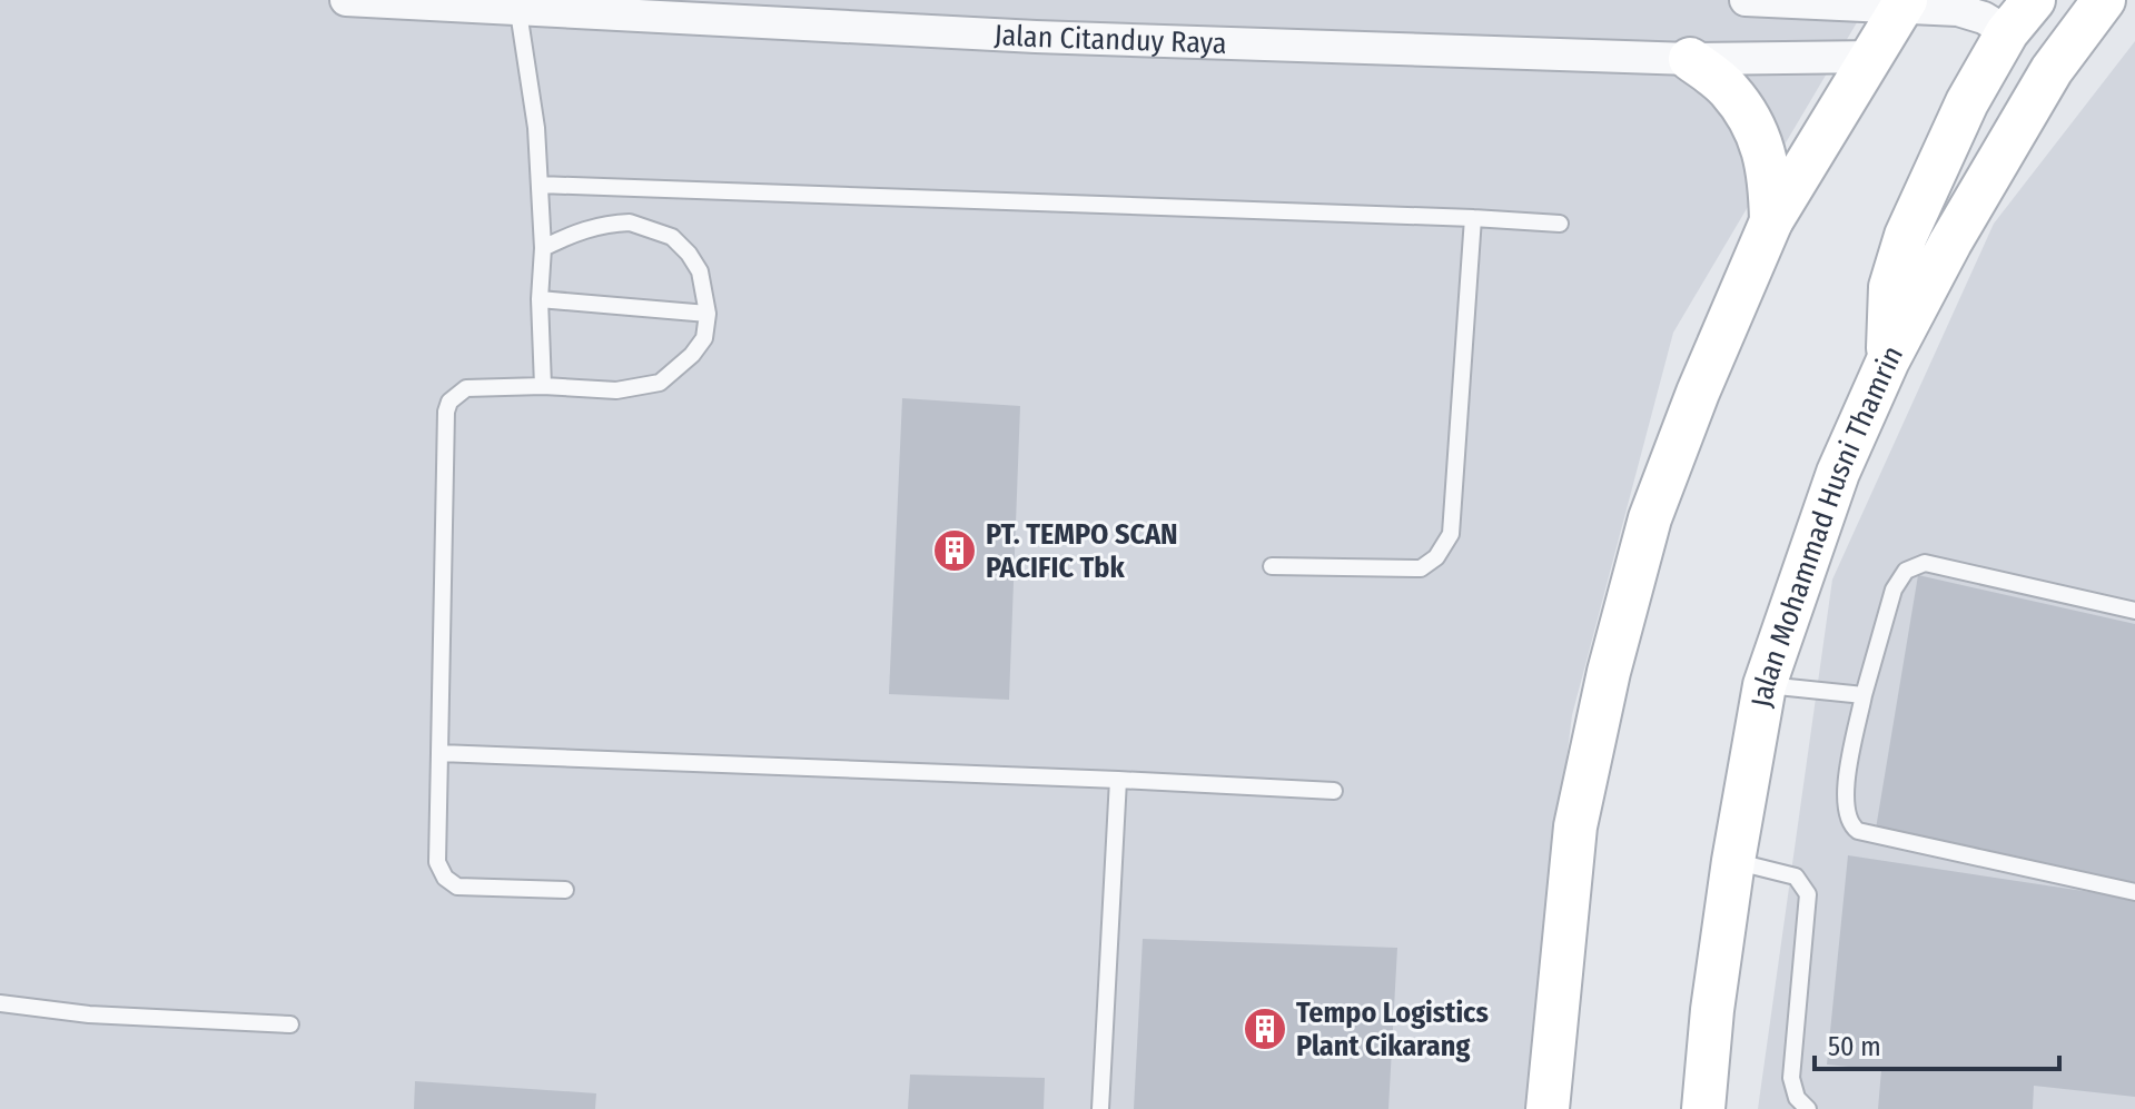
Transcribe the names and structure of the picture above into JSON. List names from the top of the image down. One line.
{"streets":{"street":["Jalan Citanduy Raya","Jalan Mohammad Husni Thamrin"]},"places":{"building":["PT. TEMPO SCAN PACIFIC Tbk","Tempo Logistics Plant Cikarang"]},"scale_bar":"50 m"}
